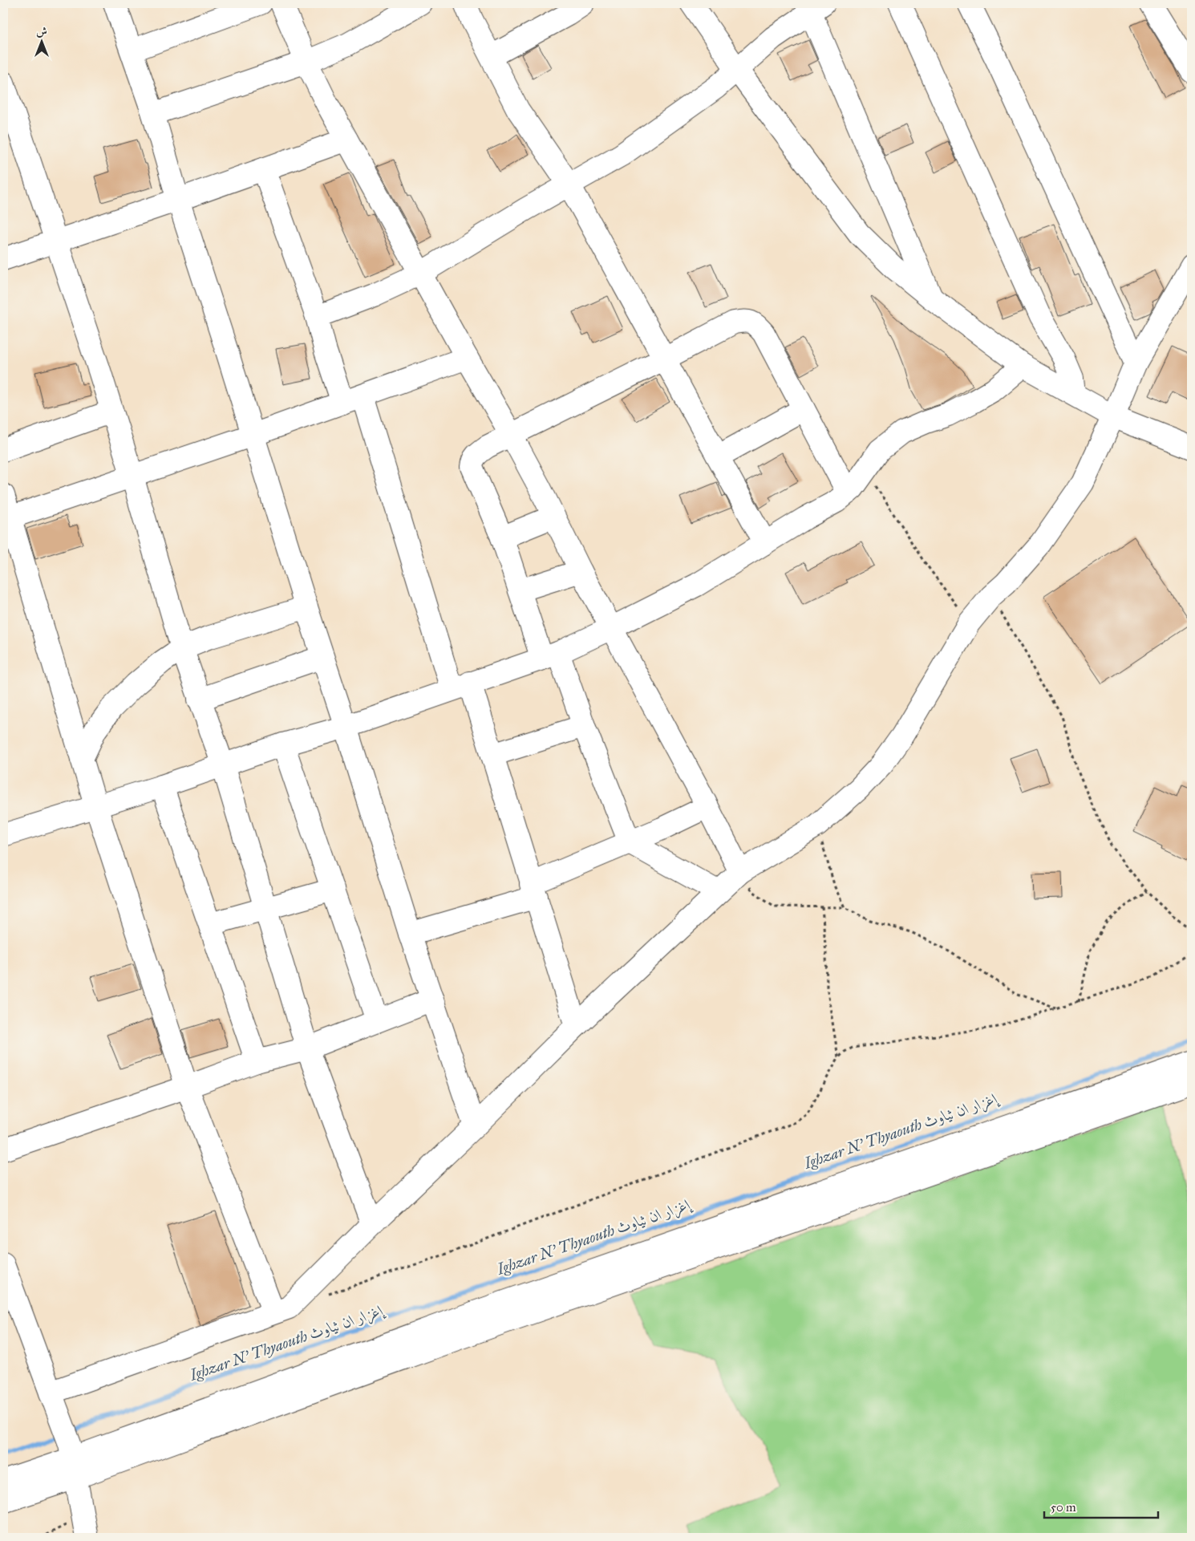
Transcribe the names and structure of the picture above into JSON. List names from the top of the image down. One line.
{"water":["Ighzar N' Thyaouth إغزار ان ثياوث"],"scale_bar":"50 m","north":"top"}
